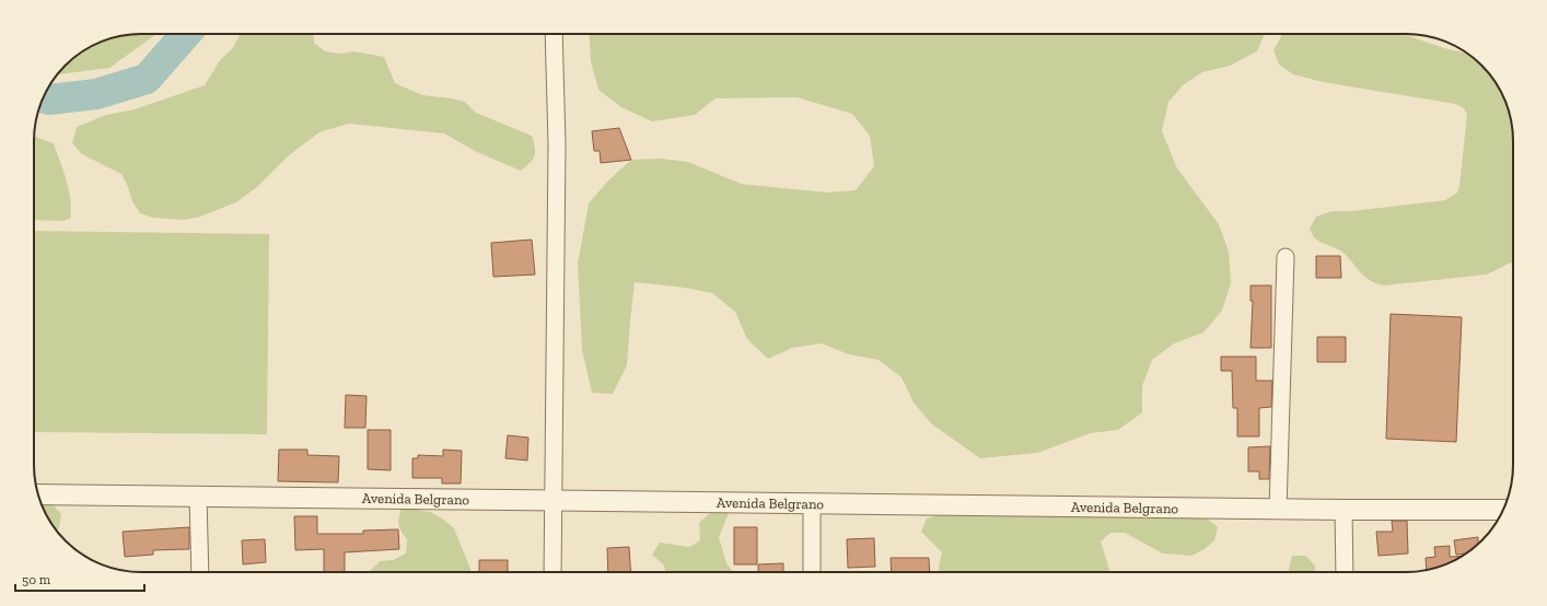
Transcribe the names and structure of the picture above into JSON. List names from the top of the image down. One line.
{"streets":{"street":["Avenida Belgrano"]},"scale_bar":"50 m"}
